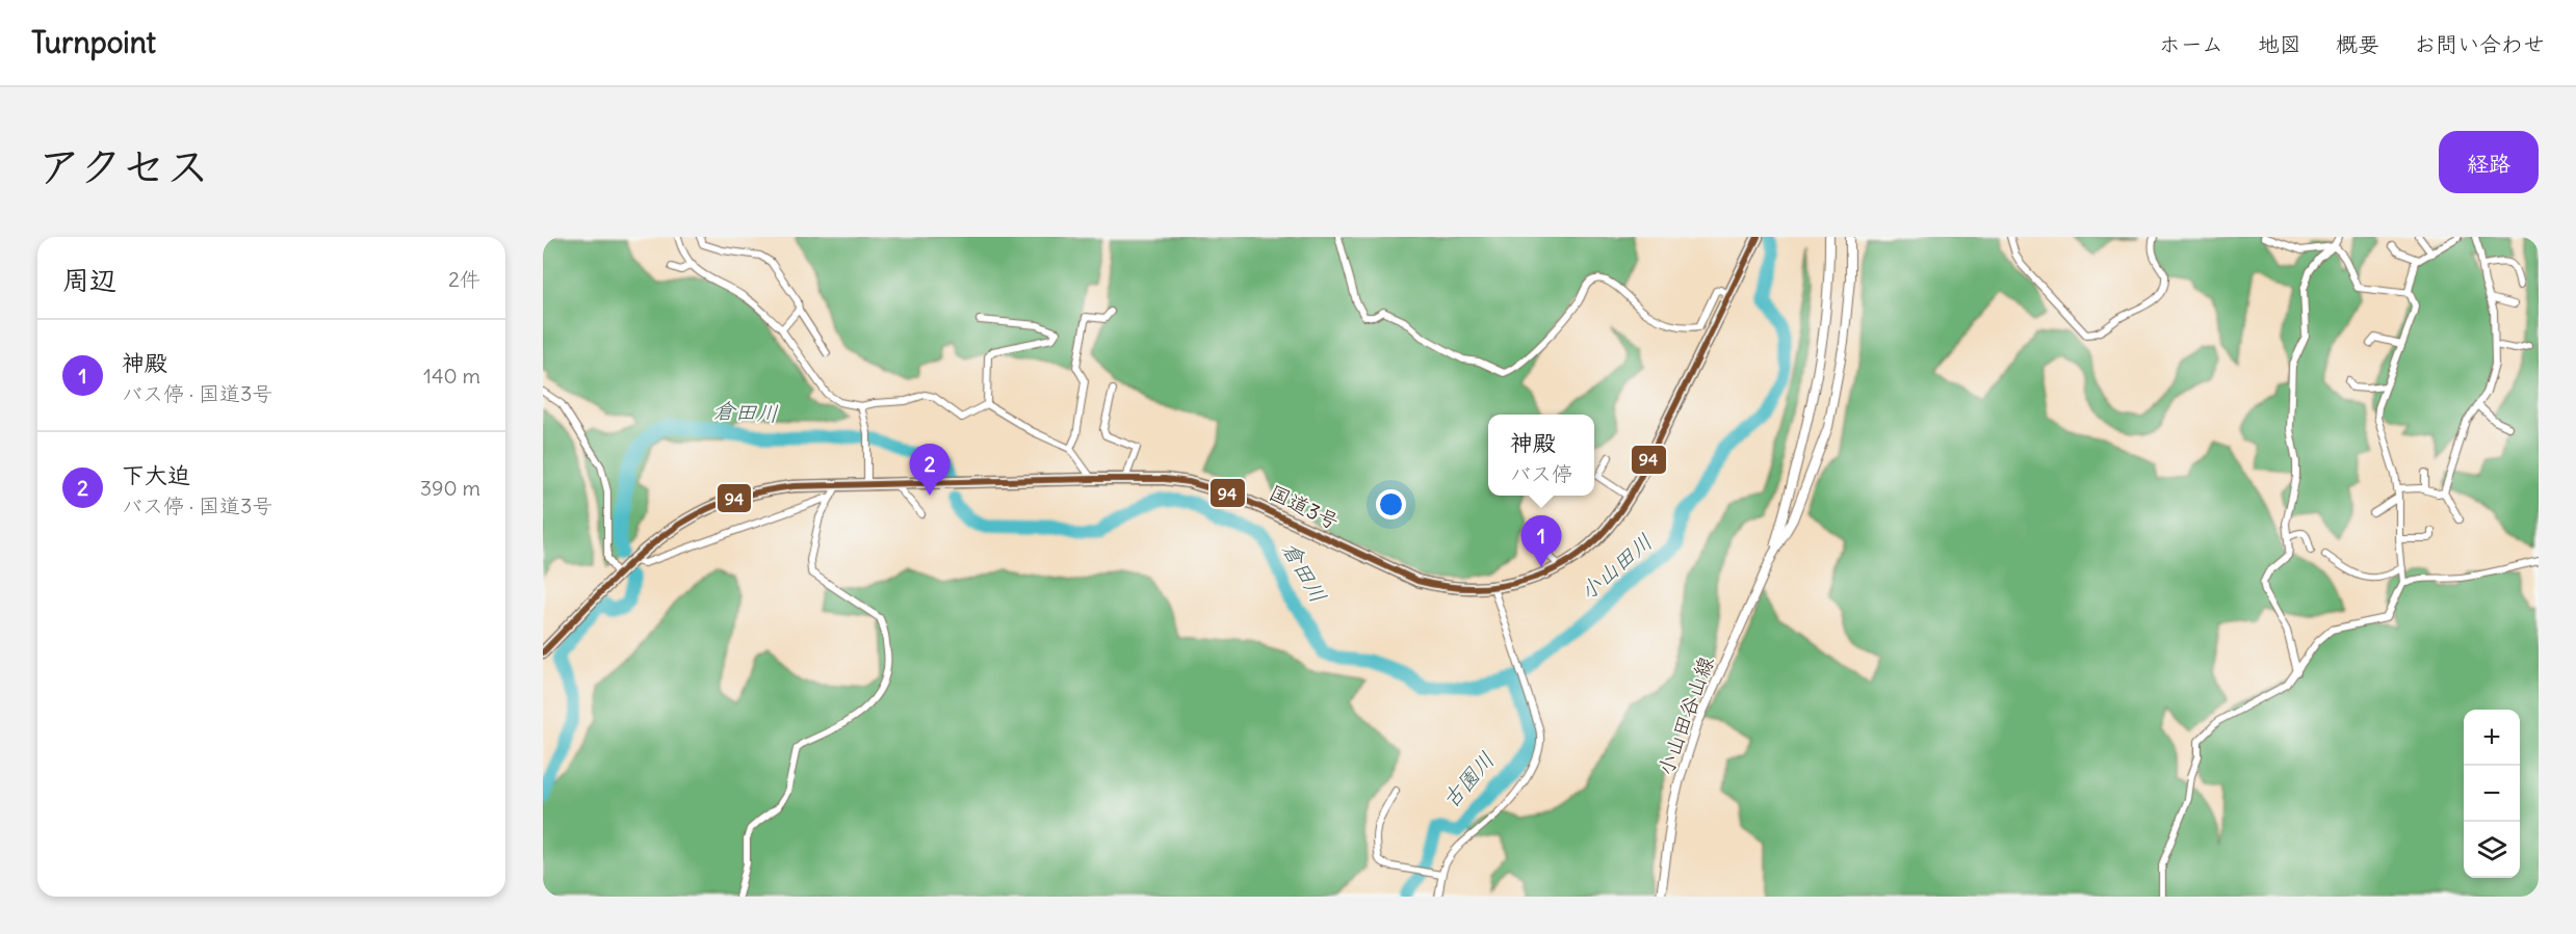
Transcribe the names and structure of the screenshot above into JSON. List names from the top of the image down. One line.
{"streets":{"highway":["国道3号"],"main road":["小山田谷山線"]},"water":["倉田川","小山田川","古園川"],"lines":["transit line 94"],"page":{"header":"Turnpoint","nav":["ホーム","地図","概要","お問い合わせ"],"title":"アクセス","buttons":"経路","heading":["周辺","2件"],"list":[{"mark":"1","name":"神殿","note":"バス停 · 国道3号","value":"140 m"},{"mark":"2","name":"下大迫","note":"バス停 · 国道3号","value":"390 m"}],"popup":["神殿","バス停"],"pins":["2","1"],"map_buttons":["+","−"]}}
